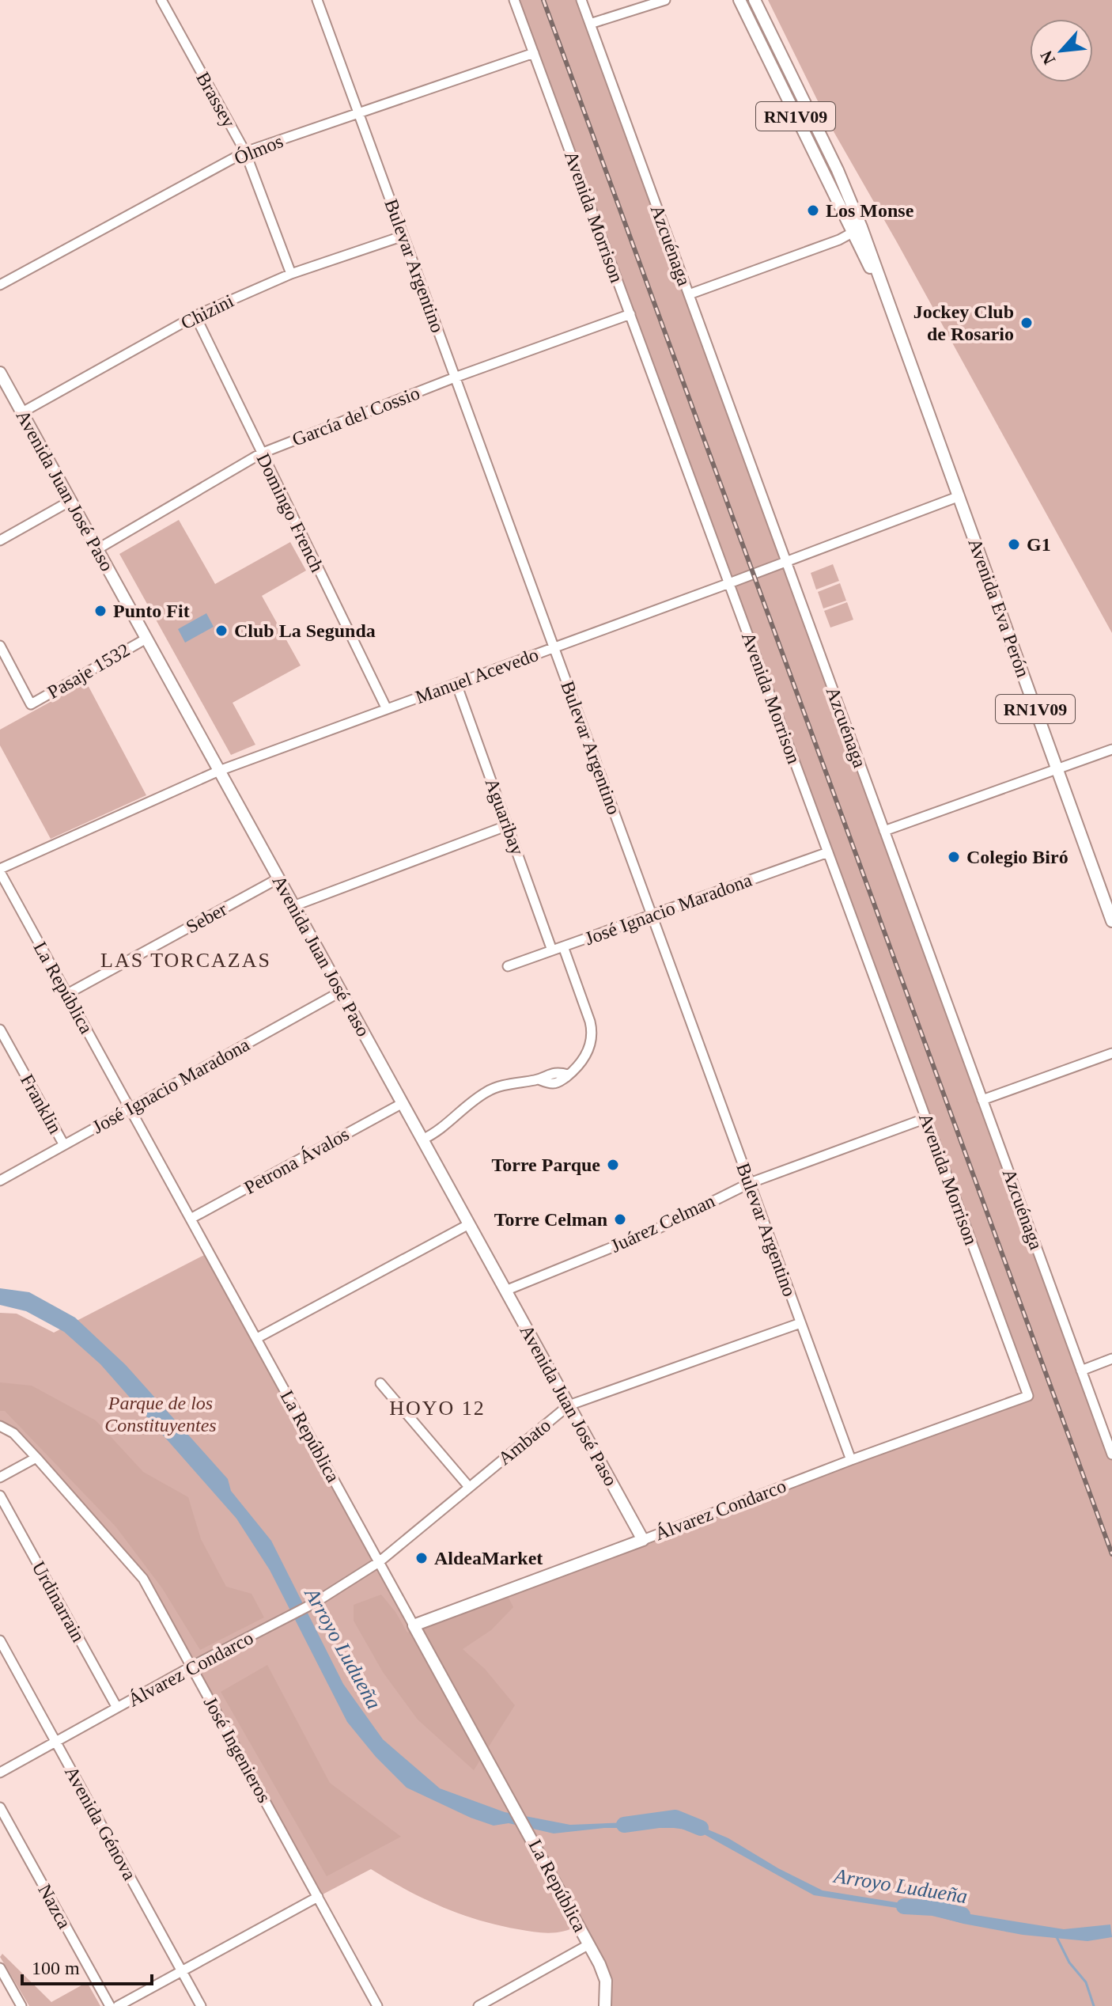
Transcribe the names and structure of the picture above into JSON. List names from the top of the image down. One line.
{"streets":{"main road":["RN1V09","Avenida Juan José Paso","Avenida Eva Perón","La República","Álvarez Condarco"],"street":["Brassey","Ólmos","Avenida Morrison","Azcuénaga","Bulevar Argentino","Chizini","García del Cossio","Domingo French","Pasaje 1532","Manuel Acevedo","Aguaribay","José Ignacio Maradona","Seber","Franklin","Petrona Ávalos","Juárez Celman","Ambato","Urdinarrain","José Ingenieros","Avenida Génova","Nazca"]},"crossings":[["Brassey","Ólmos"],["Brassey","Chizini"],["Ólmos","Avenida Morrison"],["Ólmos","Bulevar Argentino"],["Avenida Morrison","García del Cossio"],["Avenida Morrison","Manuel Acevedo"],["Avenida Morrison","José Ignacio Maradona"],["Avenida Morrison","Juárez Celman"],["Avenida Morrison","Álvarez Condarco"],["Azcuénaga","Manuel Acevedo"],["Bulevar Argentino","Chizini"],["Bulevar Argentino","García del Cossio"],["Bulevar Argentino","Manuel Acevedo"],["Bulevar Argentino","José Ignacio Maradona"],["Bulevar Argentino","Juárez Celman"],["Bulevar Argentino","Ambato"],["Bulevar Argentino","Álvarez Condarco"],["Chizini","Avenida Juan José Paso"],["Chizini","Domingo French"],["García del Cossio","Avenida Juan José Paso"],["García del Cossio","Domingo French"],["Avenida Juan José Paso","Pasaje 1532"],["Avenida Juan José Paso","Manuel Acevedo"],["Avenida Juan José Paso","José Ignacio Maradona"],["Avenida Juan José Paso","Seber"],["Avenida Juan José Paso","Petrona Ávalos"],["Avenida Juan José Paso","Juárez Celman"],["Avenida Juan José Paso","Ambato"],["Avenida Juan José Paso","Álvarez Condarco"],["Domingo French","Manuel Acevedo"],["Avenida Eva Perón","Manuel Acevedo"],["Manuel Acevedo","Aguaribay"],["Manuel Acevedo","La República"],["Aguaribay","José Ignacio Maradona"],["José Ignacio Maradona","La República"],["José Ignacio Maradona","Franklin"],["Seber","La República"],["La República","Petrona Ávalos"],["La República","Ambato"],["La República","Álvarez Condarco"],["Ambato","Álvarez Condarco"],["Álvarez Condarco","Urdinarrain"],["Álvarez Condarco","José Ingenieros"],["Álvarez Condarco","Avenida Génova"]],"districts":["LAS TORCAZAS","HOYO 12"],"water":["Arroyo Ludueña"],"parks":["Parque de los Constituyentes"],"places":["Los Monse","Jockey Club de Rosario","G1","Punto Fit","Club La Segunda","Colegio Biró","Torre Parque","Torre Celman","AldeaMarket"],"scale_bar":"100 m","north":"bottom left"}
